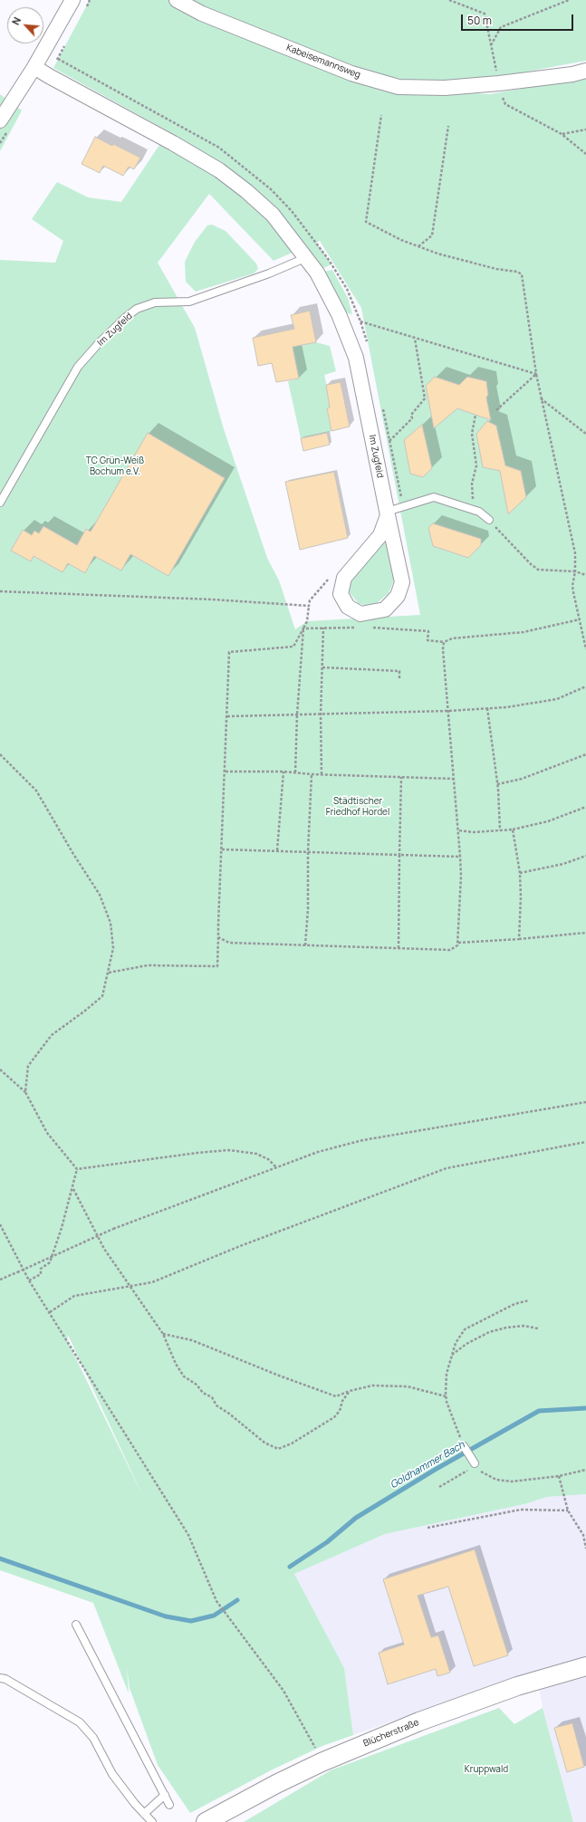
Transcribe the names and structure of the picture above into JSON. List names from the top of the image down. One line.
{"streets":{"street":["Kabeisemannsweg","Im Zugfeld","Blücherstraße"]},"water":["Goldhammer Bach"],"parks":["TC Grün-Weiß Bochum e.V.","Städtischer Friedhof Hordel","Kruppwald"],"scale_bar":"50 m","north":"top left"}
